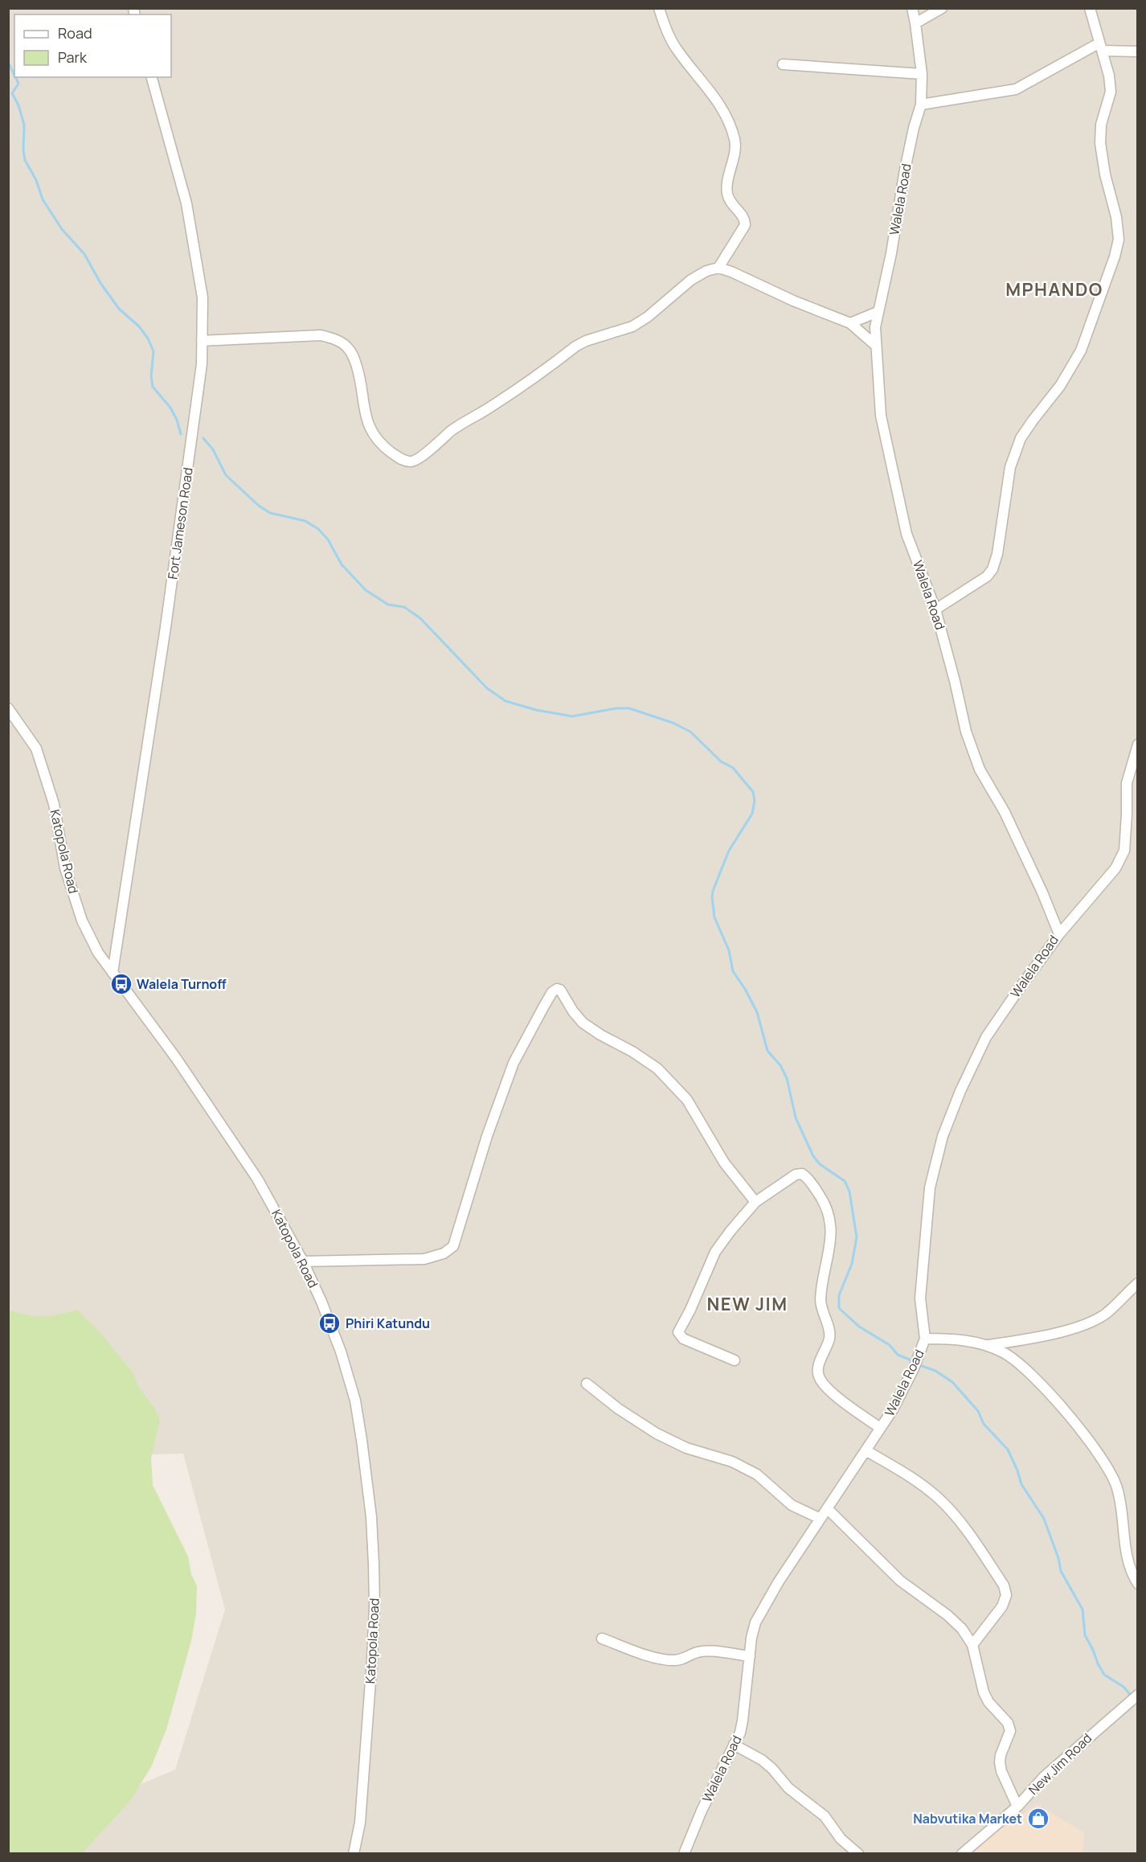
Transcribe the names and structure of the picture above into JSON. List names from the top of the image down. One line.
{"streets":{"street":["Walela Road","Fort Jameson Road","Katopola Road","New Jim Road"]},"crossings":[["Fort Jameson Road","Katopola Road"]],"districts":["MPHANDO","NEW JIM"],"places":{"bus stop":["Walela Turnoff","Phiri Katundu"],"shop":["Nabvutika Market"]},"legend":["Road","Park"]}
